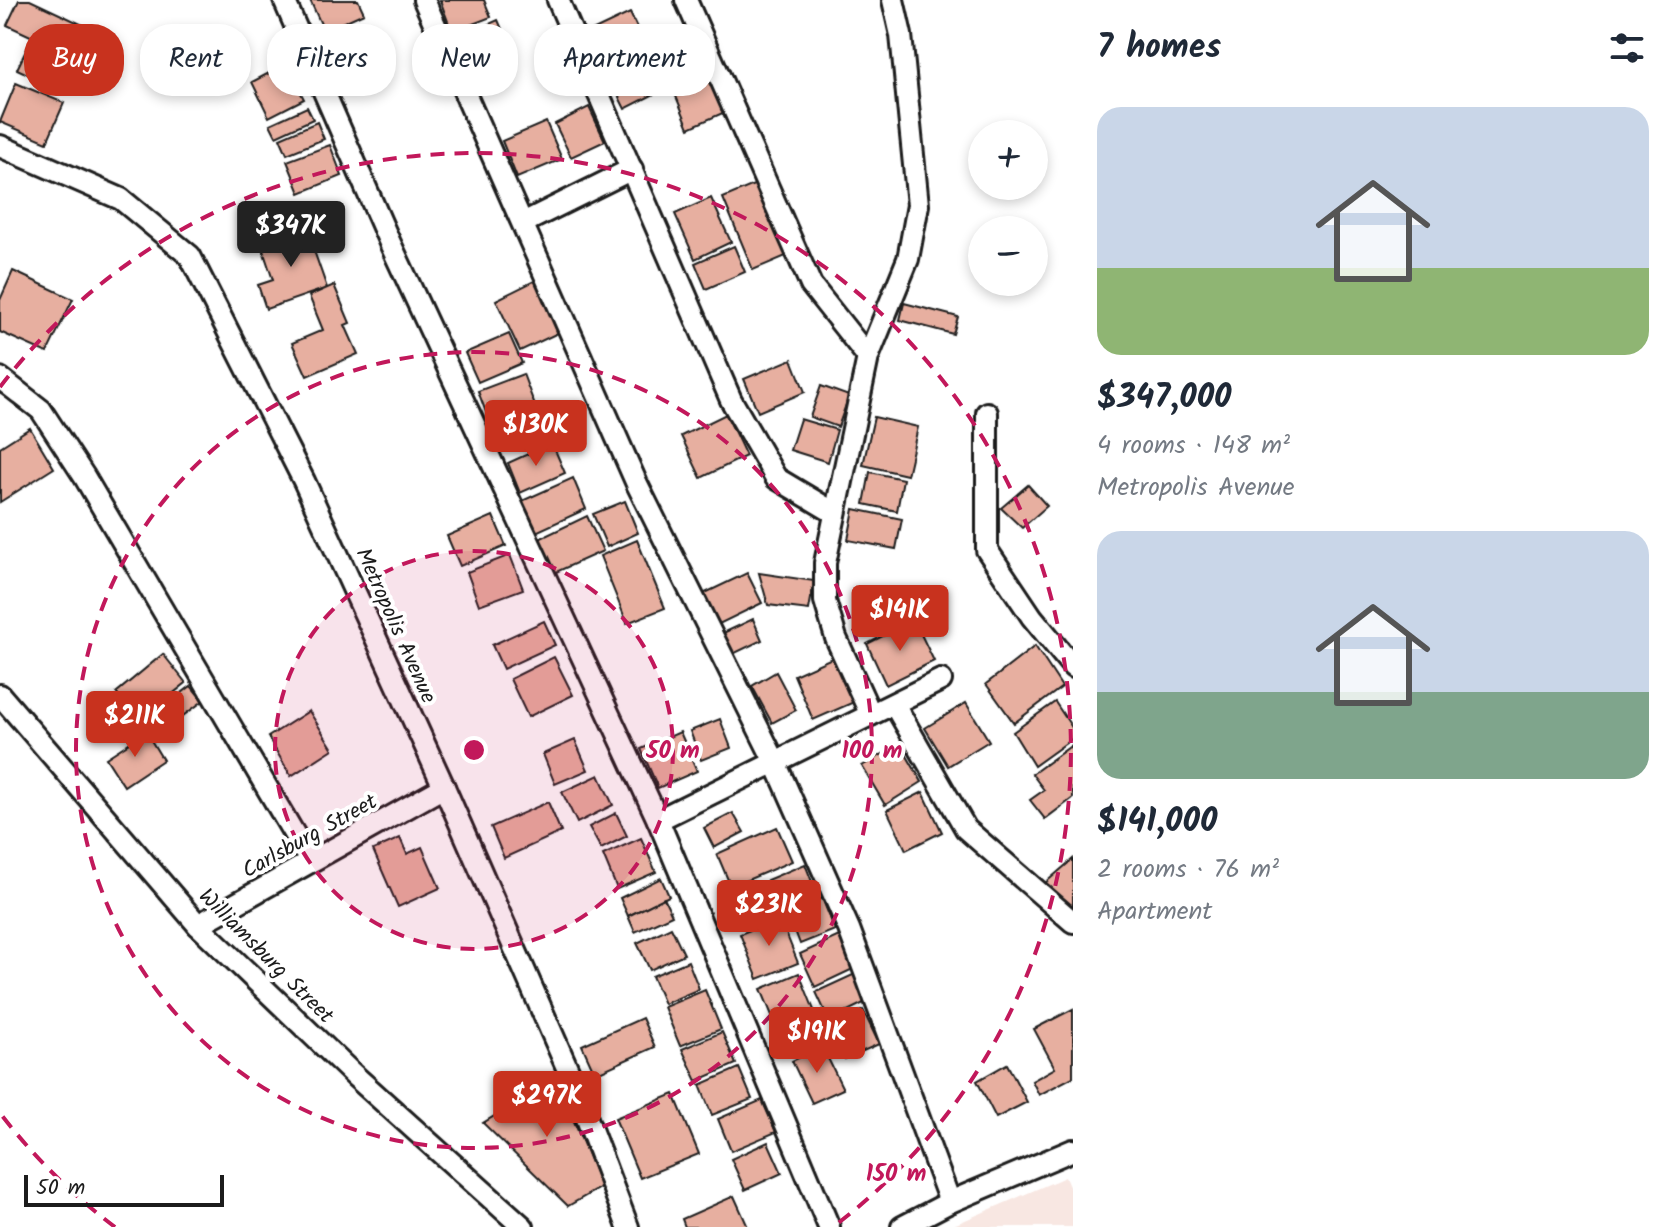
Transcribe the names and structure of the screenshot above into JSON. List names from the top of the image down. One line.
{"streets":{"street":["Metropolis Avenue","Carlsburg Street","Williamsburg Street"]},"crossings":[["Metropolis Avenue","Carlsburg Street"],["Carlsburg Street","Williamsburg Street"]],"scale_bar":"50 m","page":{"heading":"7 homes","chip":["Buy","Rent","Filters","New","Apartment"],"list":[{"name":"$347,000","note":"4 rooms · 148 m² · Metropolis Avenue"},{"name":"$141,000","note":"2 rooms · 76 m² · Apartment"}],"map_buttons":["+","−"],"price":["$347K","$130K","$141K","$211K","$231K","$191K","$297K"],"scale":"50 m"},"rings":["50 m","100 m","150 m"]}
